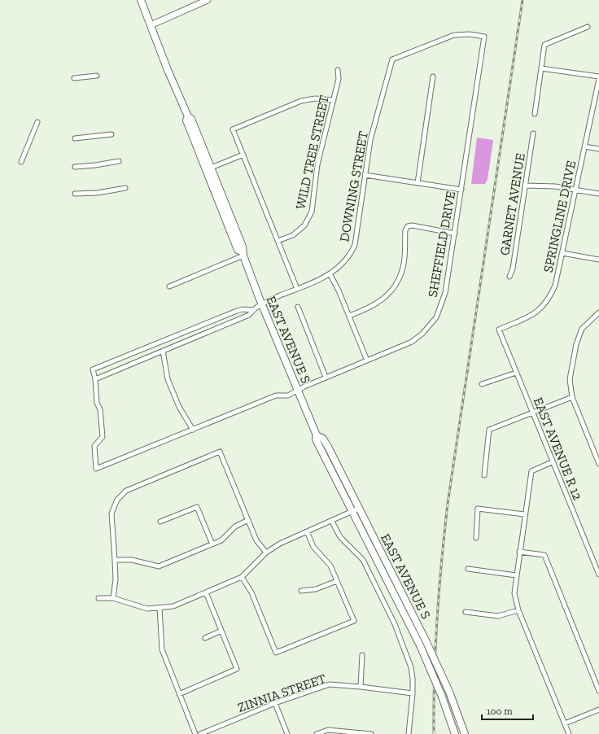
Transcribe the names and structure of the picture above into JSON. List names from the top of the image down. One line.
{"streets":{"main road":["EAST AVENUE S"],"street":["WILD TREE STREET","DOWNING STREET","GARNET AVENUE","SPRINGLINE DRIVE","SHEFFIELD DRIVE","EAST AVENUE R 12","ZINNIA STREET"]},"crossings":[["DOWNING STREET","SHEFFIELD DRIVE"],["DOWNING STREET","EAST AVENUE S"],["SPRINGLINE DRIVE","EAST AVENUE R 12"],["SHEFFIELD DRIVE","EAST AVENUE S"]],"scale_bar":"100 m"}
